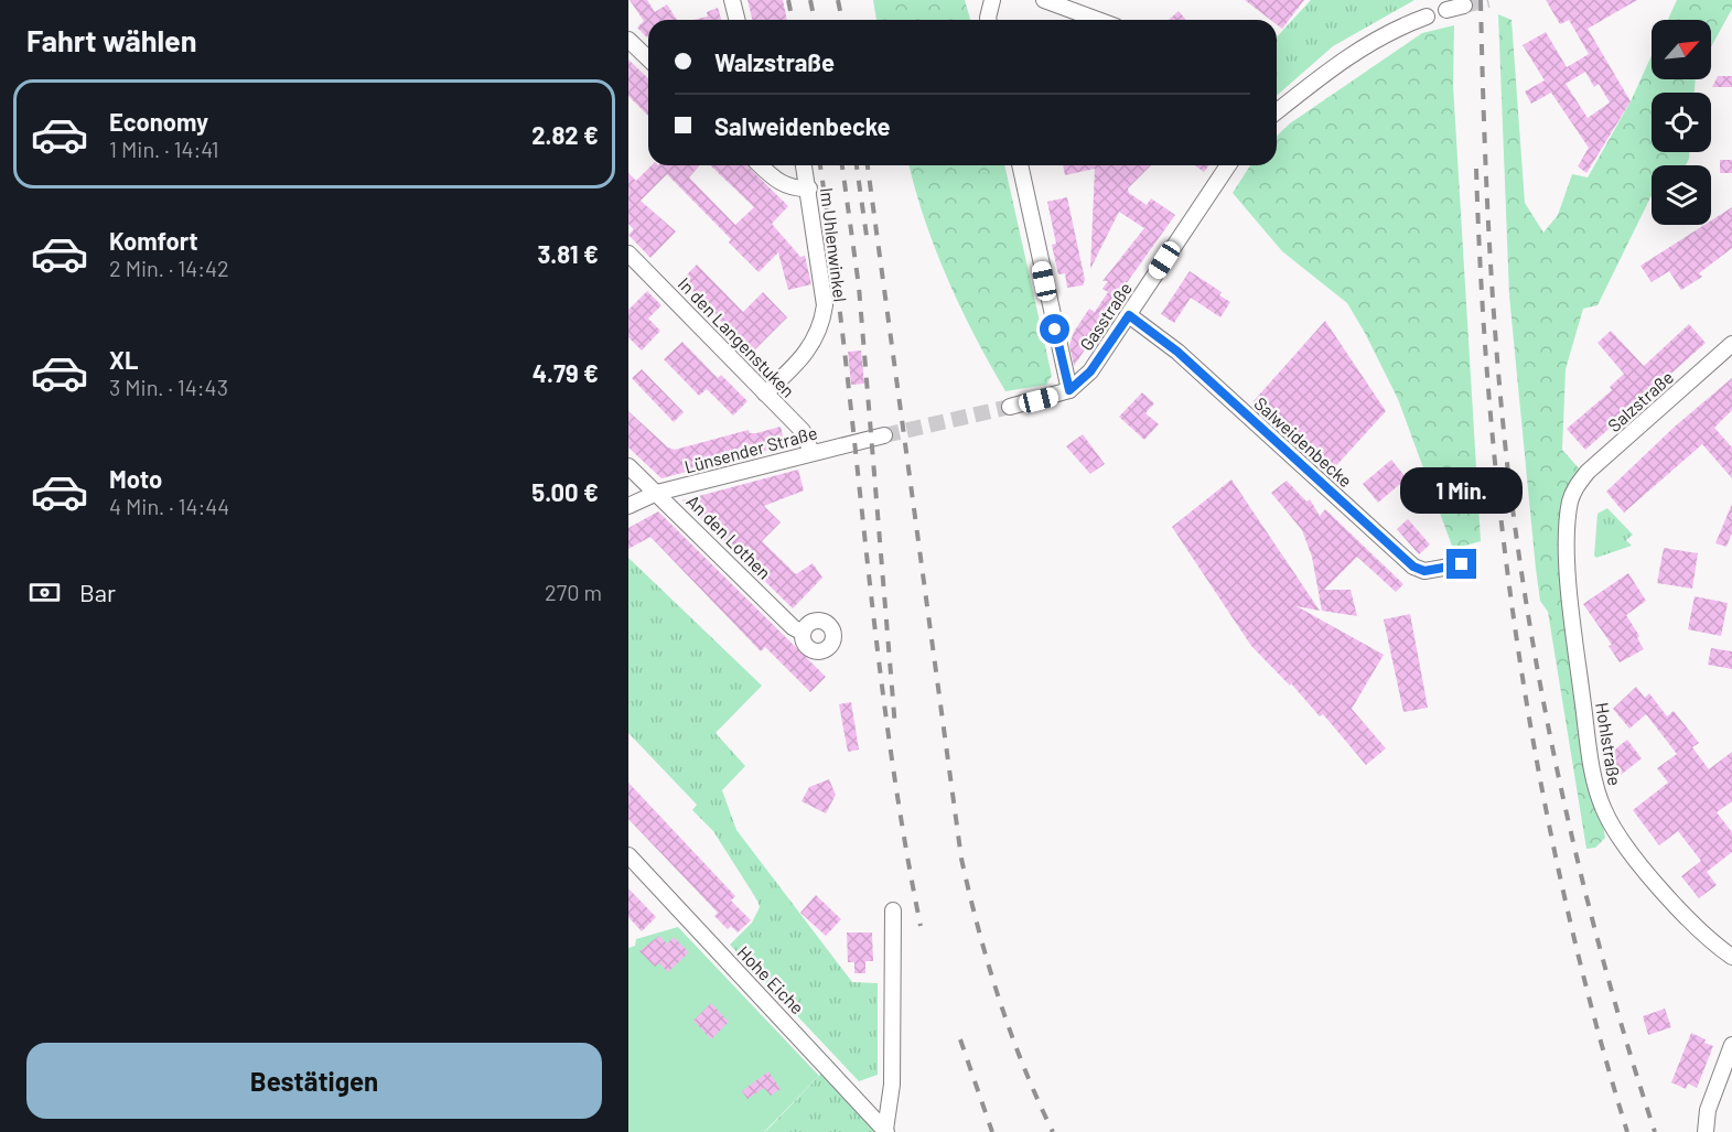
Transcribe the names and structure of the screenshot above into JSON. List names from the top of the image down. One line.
{"streets":{"street":["Im Uhlenwinkel","Gasstraße","In den Langenstuken","Salzstraße","Salweidenbecke","Lünsender Straße","An den Lothen","Hohlstraße","Hohe Eiche"]},"crossings":[["Im Uhlenwinkel","In den Langenstuken"],["Gasstraße","Salweidenbecke"],["In den Langenstuken","Lünsender Straße"],["Salzstraße","Hohlstraße"],["Lünsender Straße","An den Lothen"]],"north":"top right","page":{"heading":"Fahrt wählen","banner":["Walzstraße","Salweidenbecke"],"list":[{"name":"Economy","note":"1 Min. · 14:41","value":"2.82 €"},{"name":"Komfort","note":"2 Min. · 14:42","value":"3.81 €"},{"name":"XL","note":"3 Min. · 14:43","value":"4.79 €"},{"name":"Moto","note":"4 Min. · 14:44","value":"5.00 €"}],"bubble":"1 Min.","pay":["Bar","270 m"],"buttons":"Bestätigen"}}
